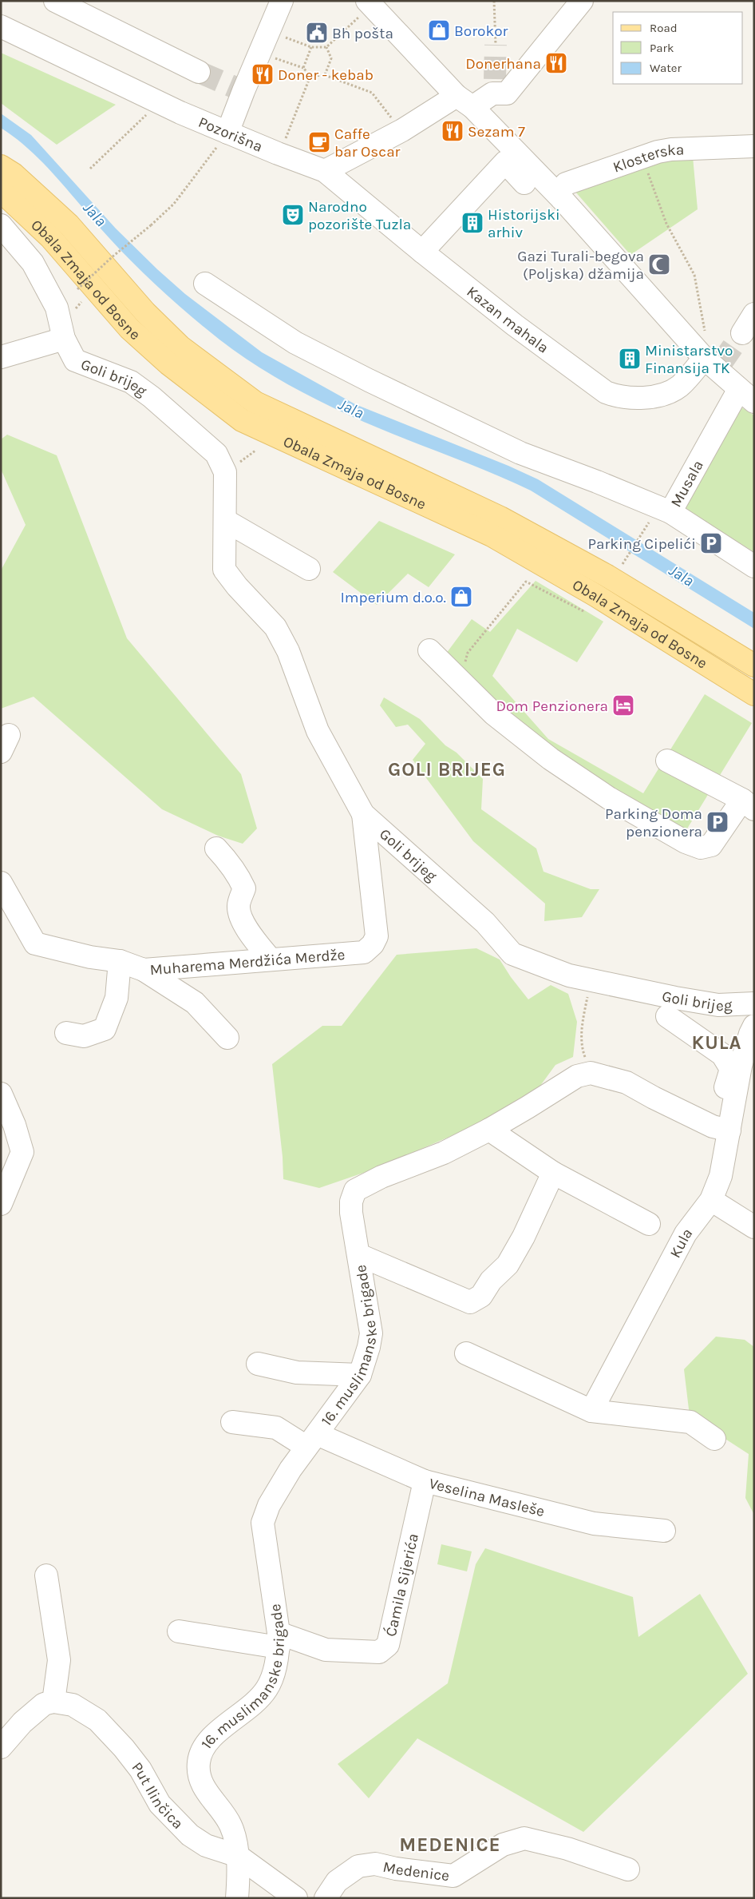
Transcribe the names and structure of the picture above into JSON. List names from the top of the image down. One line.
{"streets":{"main road":["Obala Zmaja od Bosne"],"street":["Pozorišna","Klosterska","Kazan mahala","Goli brijeg","Musala","Muharema Merdžića Merdže","Kula","16. muslimanske brigade","Veselina Masleše","Ćamila Sijerića","Put Ilinčica","Medenice"]},"crossings":[["Pozorišna","Kazan mahala"],["Goli brijeg","Muharema Merdžića Merdže"],["16. muslimanske brigade","Veselina Masleše"],["16. muslimanske brigade","Ćamila Sijerića"],["16. muslimanske brigade","Put Ilinčica"],["Veselina Masleše","Ćamila Sijerića"]],"districts":["GOLI BRIJEG","KULA","MEDENICE"],"water":["Jala"],"places":{"shop":["Borokor","Imperium d.o.o."],"public building":["Bh pošta"],"restaurant":["Donerhana","Doner - kebab","Sezam 7"],"cafe":["Caffe bar Oscar"],"theatre":["Narodno pozorište Tuzla"],"building":["Historijski arhiv","Ministarstvo Finansija TK"],"mosque":["Gazi Turali-begova (Poljska) džamija"],"parking":["Parking Cipelići","Parking Doma penzionera"],"hotel":["Dom Penzionera"]},"legend":["Road","Park","Water"]}
